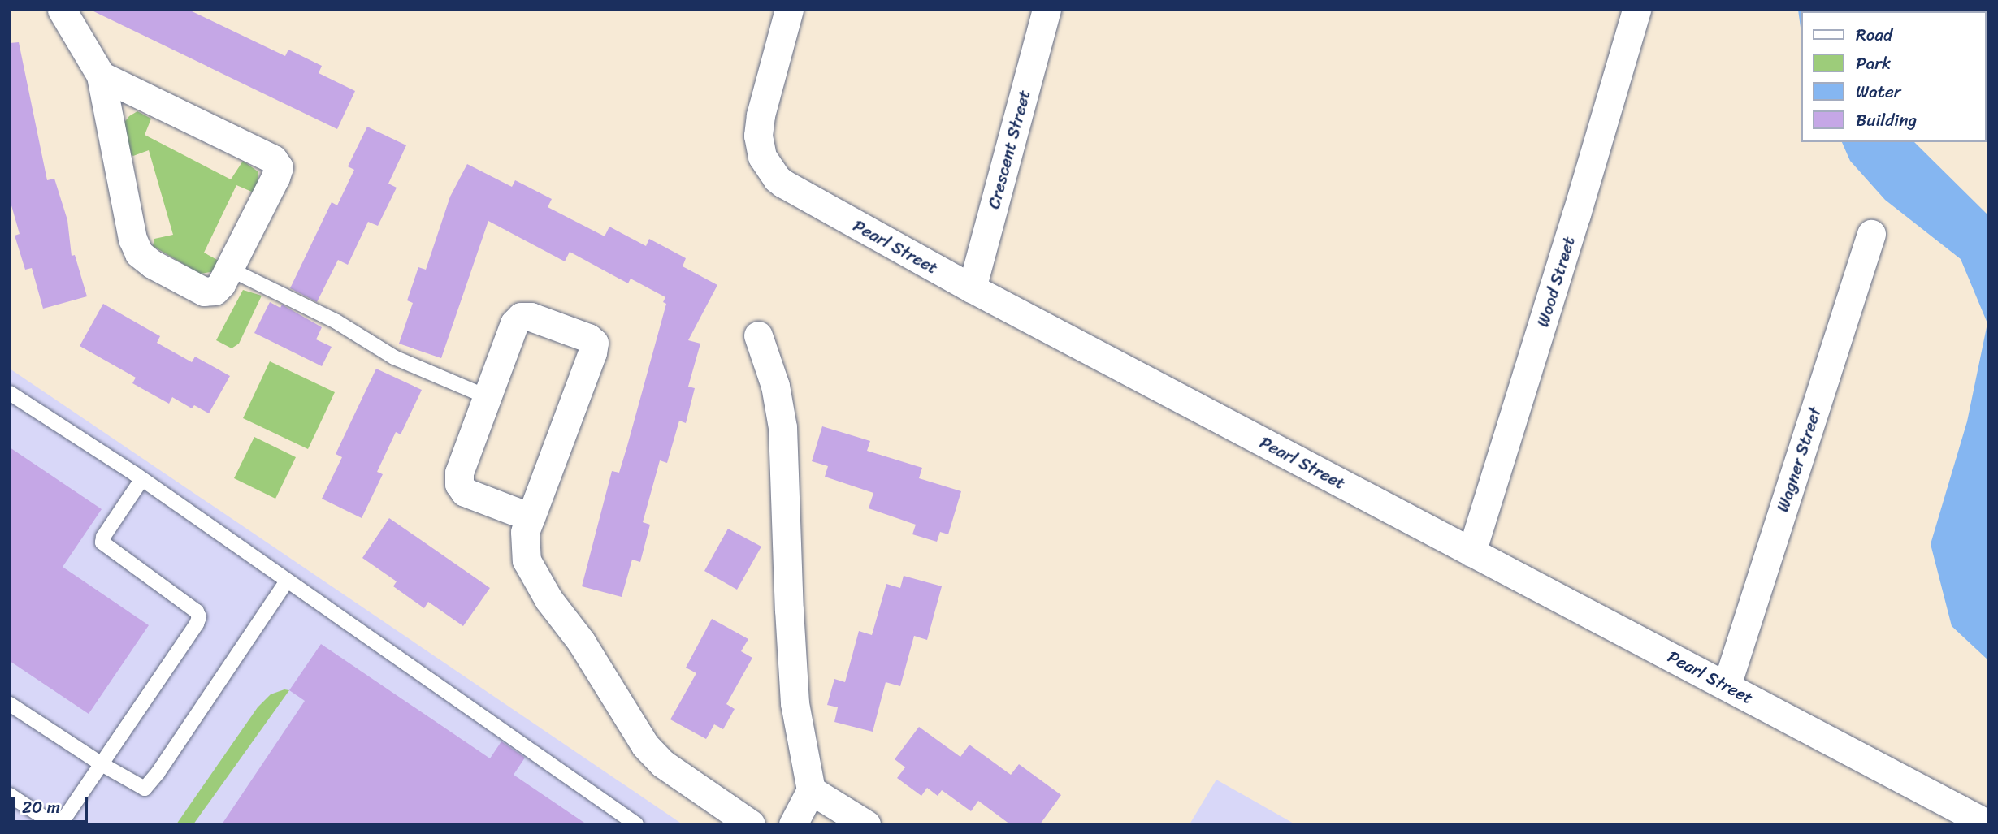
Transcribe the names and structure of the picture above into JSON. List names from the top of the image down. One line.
{"streets":{"street":["Crescent Street","Pearl Street","Wood Street","Wagner Street"]},"crossings":[["Crescent Street","Pearl Street"],["Pearl Street","Wood Street"],["Pearl Street","Wagner Street"]],"legend":["Road","Park","Water","Building"],"scale_bar":"20 m"}
